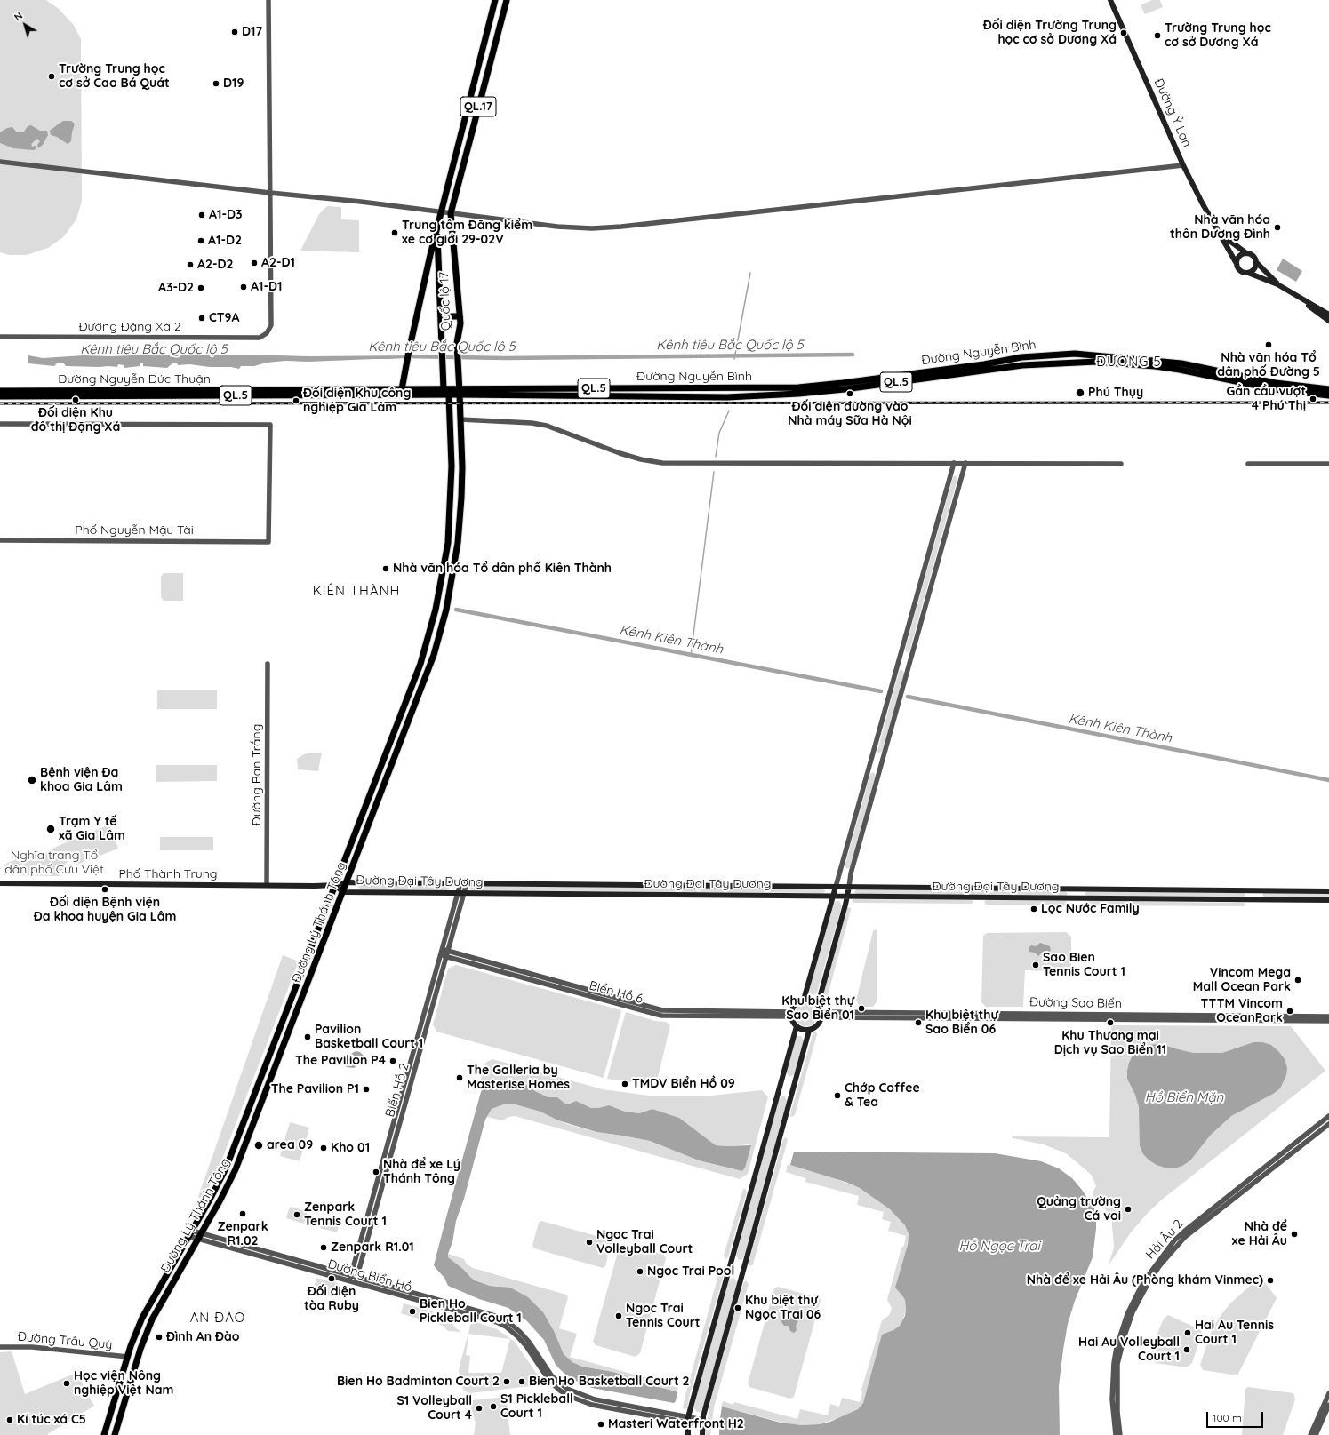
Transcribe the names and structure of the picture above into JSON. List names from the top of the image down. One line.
{"streets":{"main road":["QL.17","Đường Ỷ Lan","Quốc lộ 17","Đường Nguyễn Bình","Đường Nguyễn Đức Thuận","QL.5","Phố Thành Trung","Đường Đại Tây Dương","Đường Lý Thánh Tông"],"street":["Đường Đặng Xá 2","Phố Nguyễn Mậu Tài","Đường Ban Trắng","Biển Hồ 6","Đường Sao Biển","Biển Hồ 2","Hải Âu 2","Đường Biển Hồ","Đường Trâu Quỳ"]},"crossings":[["QL.17","Quốc lộ 17"],["QL.17","Đường Nguyễn Đức Thuận"],["Quốc lộ 17","Đường Nguyễn Bình"],["Quốc lộ 17","Đường Nguyễn Đức Thuận"],["Quốc lộ 17","Đường Lý Thánh Tông"],["Đường Nguyễn Bình","Đường Nguyễn Đức Thuận"],["Đường Nguyễn Bình","Đường Lý Thánh Tông"],["Đường Nguyễn Đức Thuận","Đường Lý Thánh Tông"],["Đường Ban Trắng","Phố Thành Trung"],["Phố Thành Trung","Đường Đại Tây Dương"],["Phố Thành Trung","Đường Lý Thánh Tông"],["Đường Đại Tây Dương","Đường Lý Thánh Tông"],["Đường Đại Tây Dương","Biển Hồ 2"],["Đường Lý Thánh Tông","Đường Biển Hồ"],["Đường Lý Thánh Tông","Đường Trâu Quỳ"],["Biển Hồ 6","Đường Sao Biển"],["Biển Hồ 6","Biển Hồ 2"],["Biển Hồ 2","Đường Biển Hồ"]],"districts":["ĐƯỜNG 5","KIÊN THÀNH","AN ĐÀO"],"water":["Kênh tiêu Bắc Quốc lộ 5","Kênh Kiên Thành","Hồ Biển Mặn","Hồ Ngọc Trai"],"parks":["Nghĩa trang Tổ dân phố Cửu Việt"],"places":["D17","Đối diện Trường Trung học cơ sở Dương Xá","Trường Trung học cơ sở Dương Xá","Trường Trung học cơ sở Cao Bá Quát","D19","A1-D3","Nhà văn hóa thôn Dương Đình","Trung tâm Đăng kiểm xe cơ giới 29-02V","A1-D2","A2-D1","A2-D2","A1-D1","A3-D2","CT9A","Nhà văn hóa Tổ dân phố Đường 5","Phú Thụy","Đối diện đường vào Nhà máy Sữa Hà Nội","Gần cầu vượt 4 Phú Thị","Đối diện Khu đô thị Đặng Xá","Đối diện Khu công nghiệp Gia Lâm","Nhà văn hóa Tổ dân phố Kiên Thành","Bệnh viện Đa khoa Gia Lâm","Trạm Y tế xã Gia Lâm","Đối diện Bệnh viện Đa khoa huyện Gia Lâm","Lọc Nước Family","Sao Bien Tennis Court 1","Vincom Mega Mall Ocean Park","Khu biệt thự Sao Biển 01","TTTM Vincom OceanPark","Khu biệt thự Sao Biển 06","Khu Thương mại Dịch vụ Sao Biển 11","Pavilion Basketball Court 1","The Pavilion P4","The Galleria by Masterise Homes","TMDV Biển Hồ 09","The Pavilion P1","Chớp Coffee & Tea","area 09","Kho 01","Nhà để xe Lý Thánh Tông","Quảng trường Cá voi","Zenpark R1.02","Zenpark Tennis Court 1","Nhà để xe Hải Âu","Ngoc Trai Volleyball Court","Zenpark R1.01","Ngoc Trai Pool","Đối diện tòa Ruby","Nhà để xe Hải Âu (Phòng khám Vinmec)","Khu biệt thự Ngọc Trai 06","Bien Ho Pickleball Court 1","Ngoc Trai Tennis Court","Hai Au Tennis Court 1","Đình An Đào","Hai Au Volleyball Court 1","Bien Ho Badminton Court 2","Bien Ho Basketball Court 2","Học viện Nông nghiệp Việt Nam","S1 Pickleball Court 1","S1 Volleyball Court 4","Kí túc xá C5","Masteri Waterfront H2"],"scale_bar":"100 m","north":"top left"}
